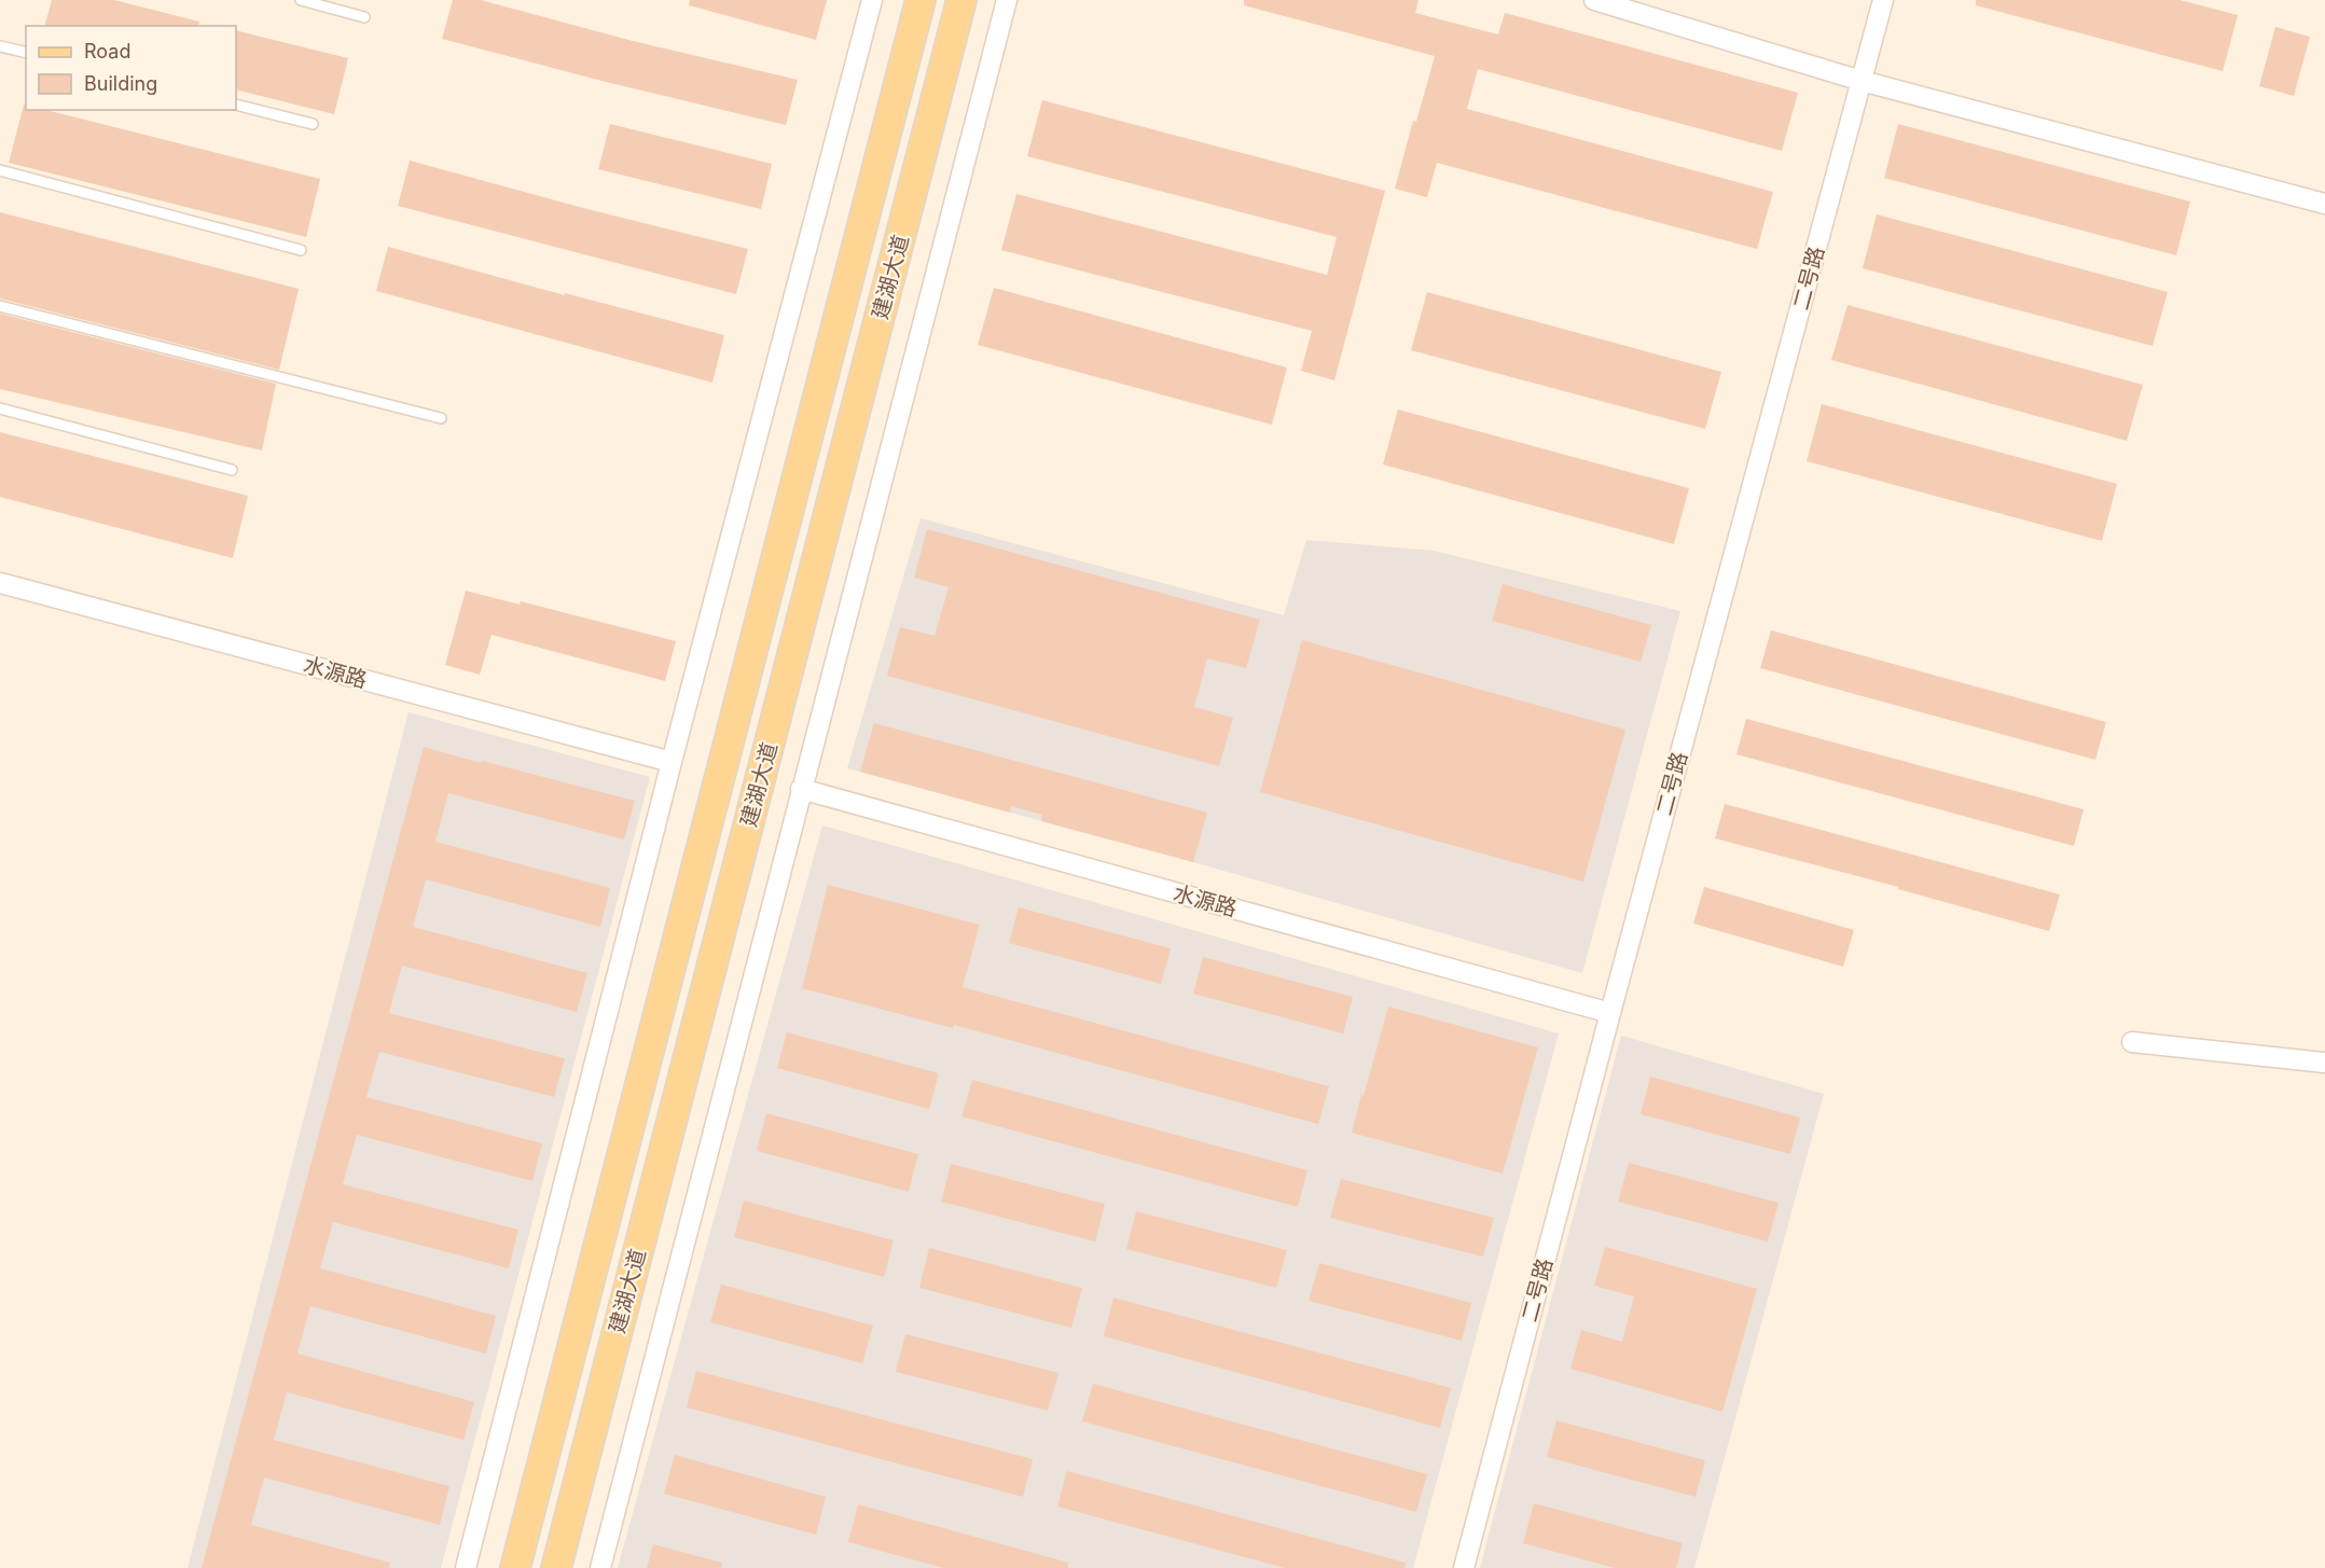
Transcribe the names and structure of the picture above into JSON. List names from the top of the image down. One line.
{"streets":{"main road":["建湖大道"],"street":["二号路","水源路"]},"crossings":[["二号路","水源路"]],"legend":["Road","Building"]}
